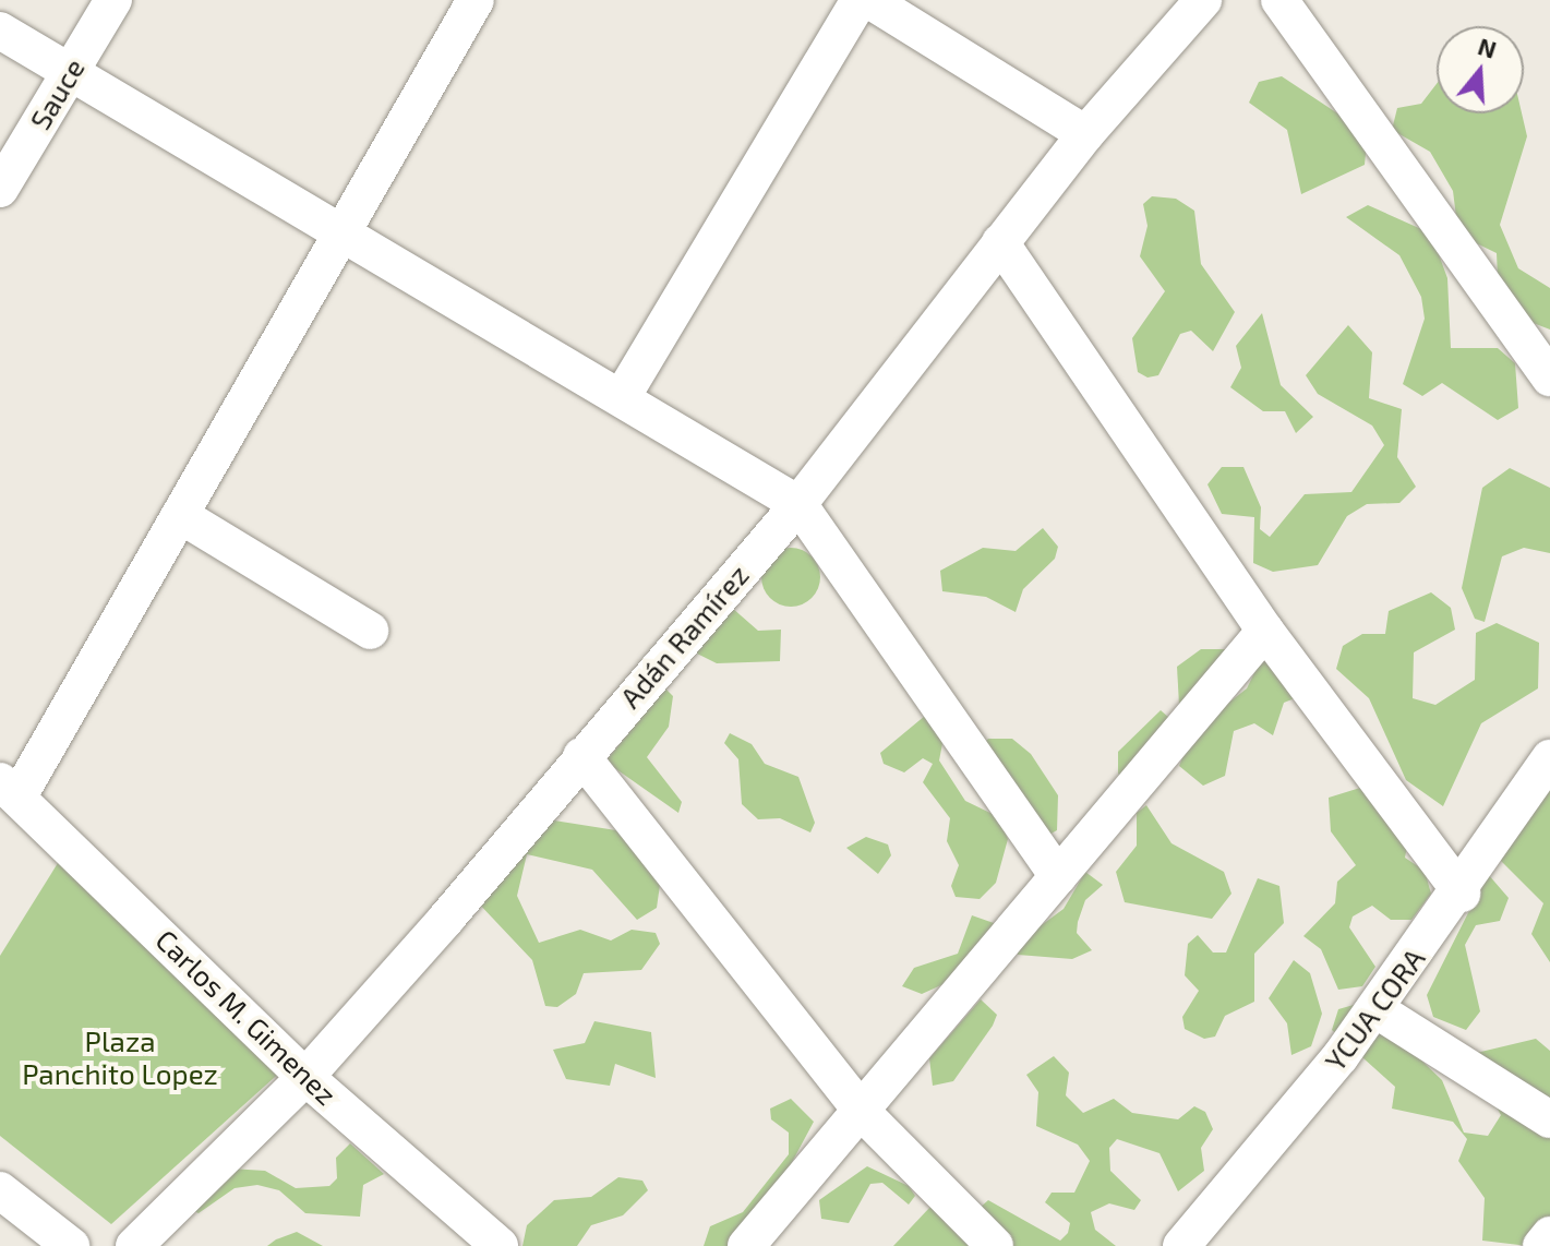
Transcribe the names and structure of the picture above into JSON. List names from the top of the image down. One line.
{"streets":{"street":["Sauce","Adán Ramírez","YCUA CORA","Carlos M. Gimenez"]},"crossings":[["Adán Ramírez","Carlos M. Gimenez"]],"parks":["Plaza Panchito Lopez"],"north":"top"}
